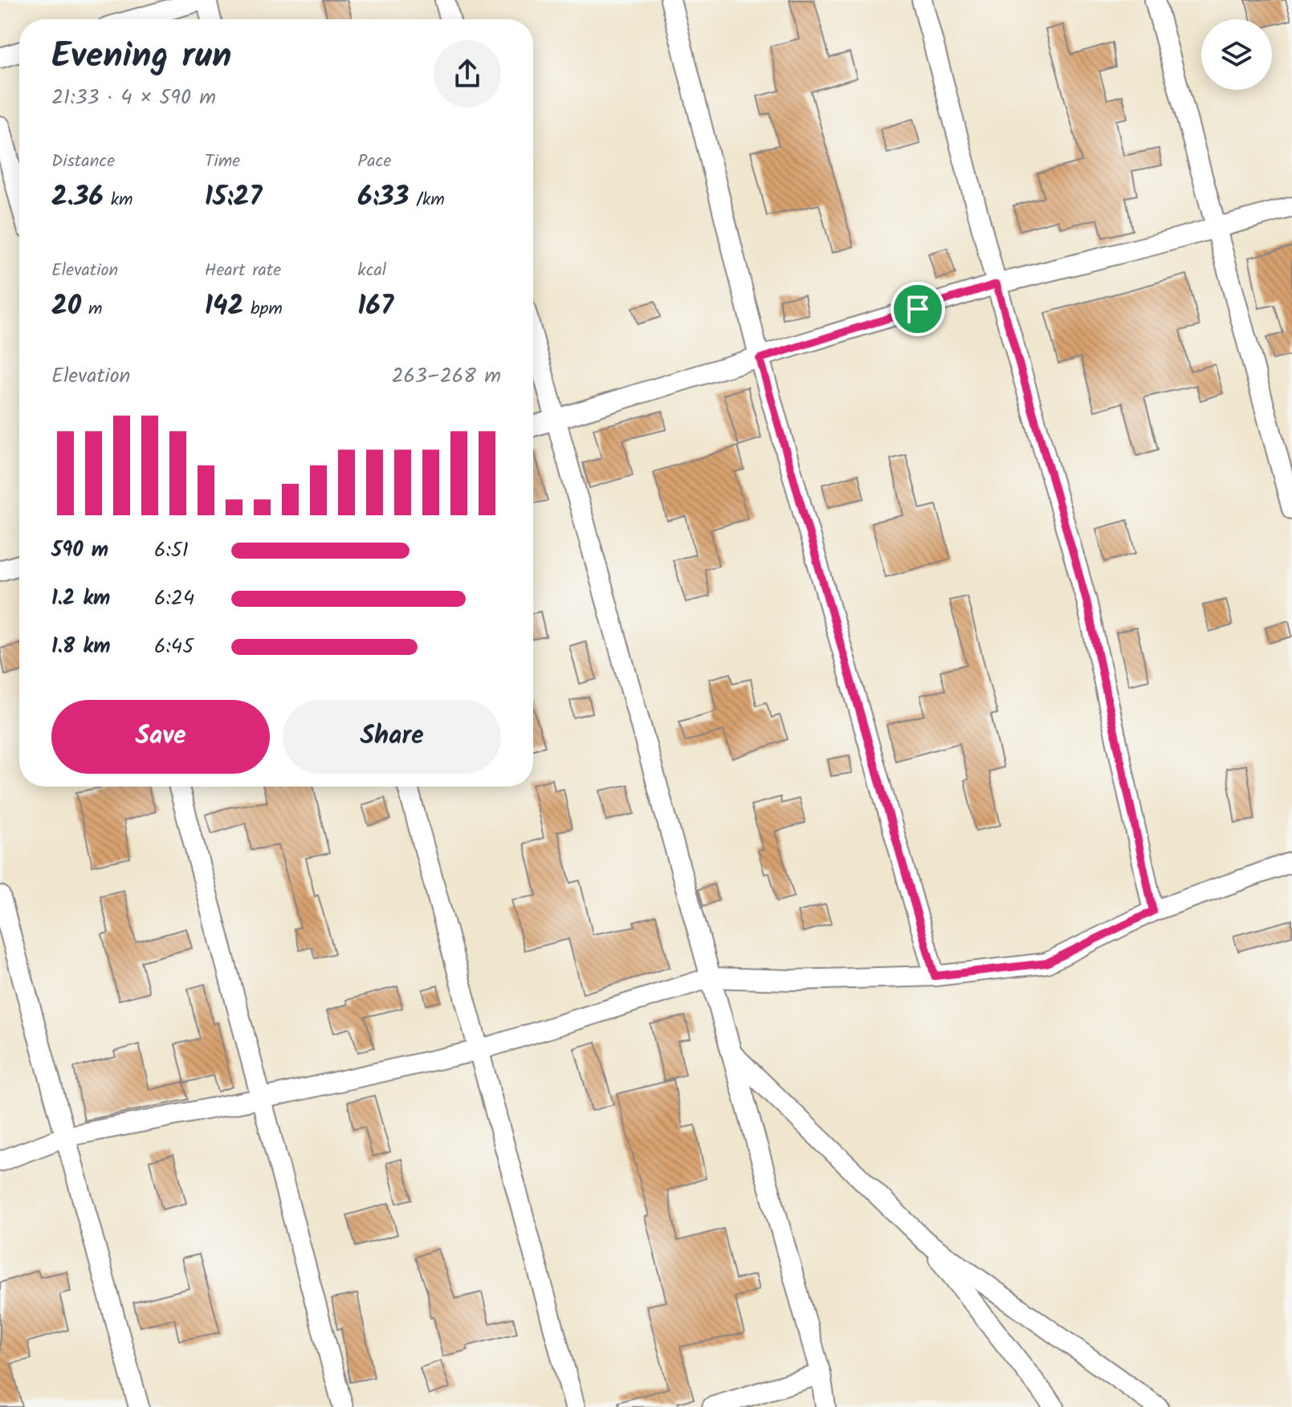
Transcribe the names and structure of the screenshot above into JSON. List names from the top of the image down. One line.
{"page":{"heading":["Evening run","21:33 · 4 × 590 m"],"stats":[["Distance","2.36 km"],["Time","15:27"],["Pace","6:33 /km"],["Elevation","20 m"],["Heart rate","142 bpm"],["kcal","167"]],"chart":["Elevation","263–268 m"],"list":[{"name":"590 m","note":"6:51"},{"name":"1.2 km","note":"6:24"},{"name":"1.8 km","note":"6:45"}],"buttons":["Save","Share"]}}
